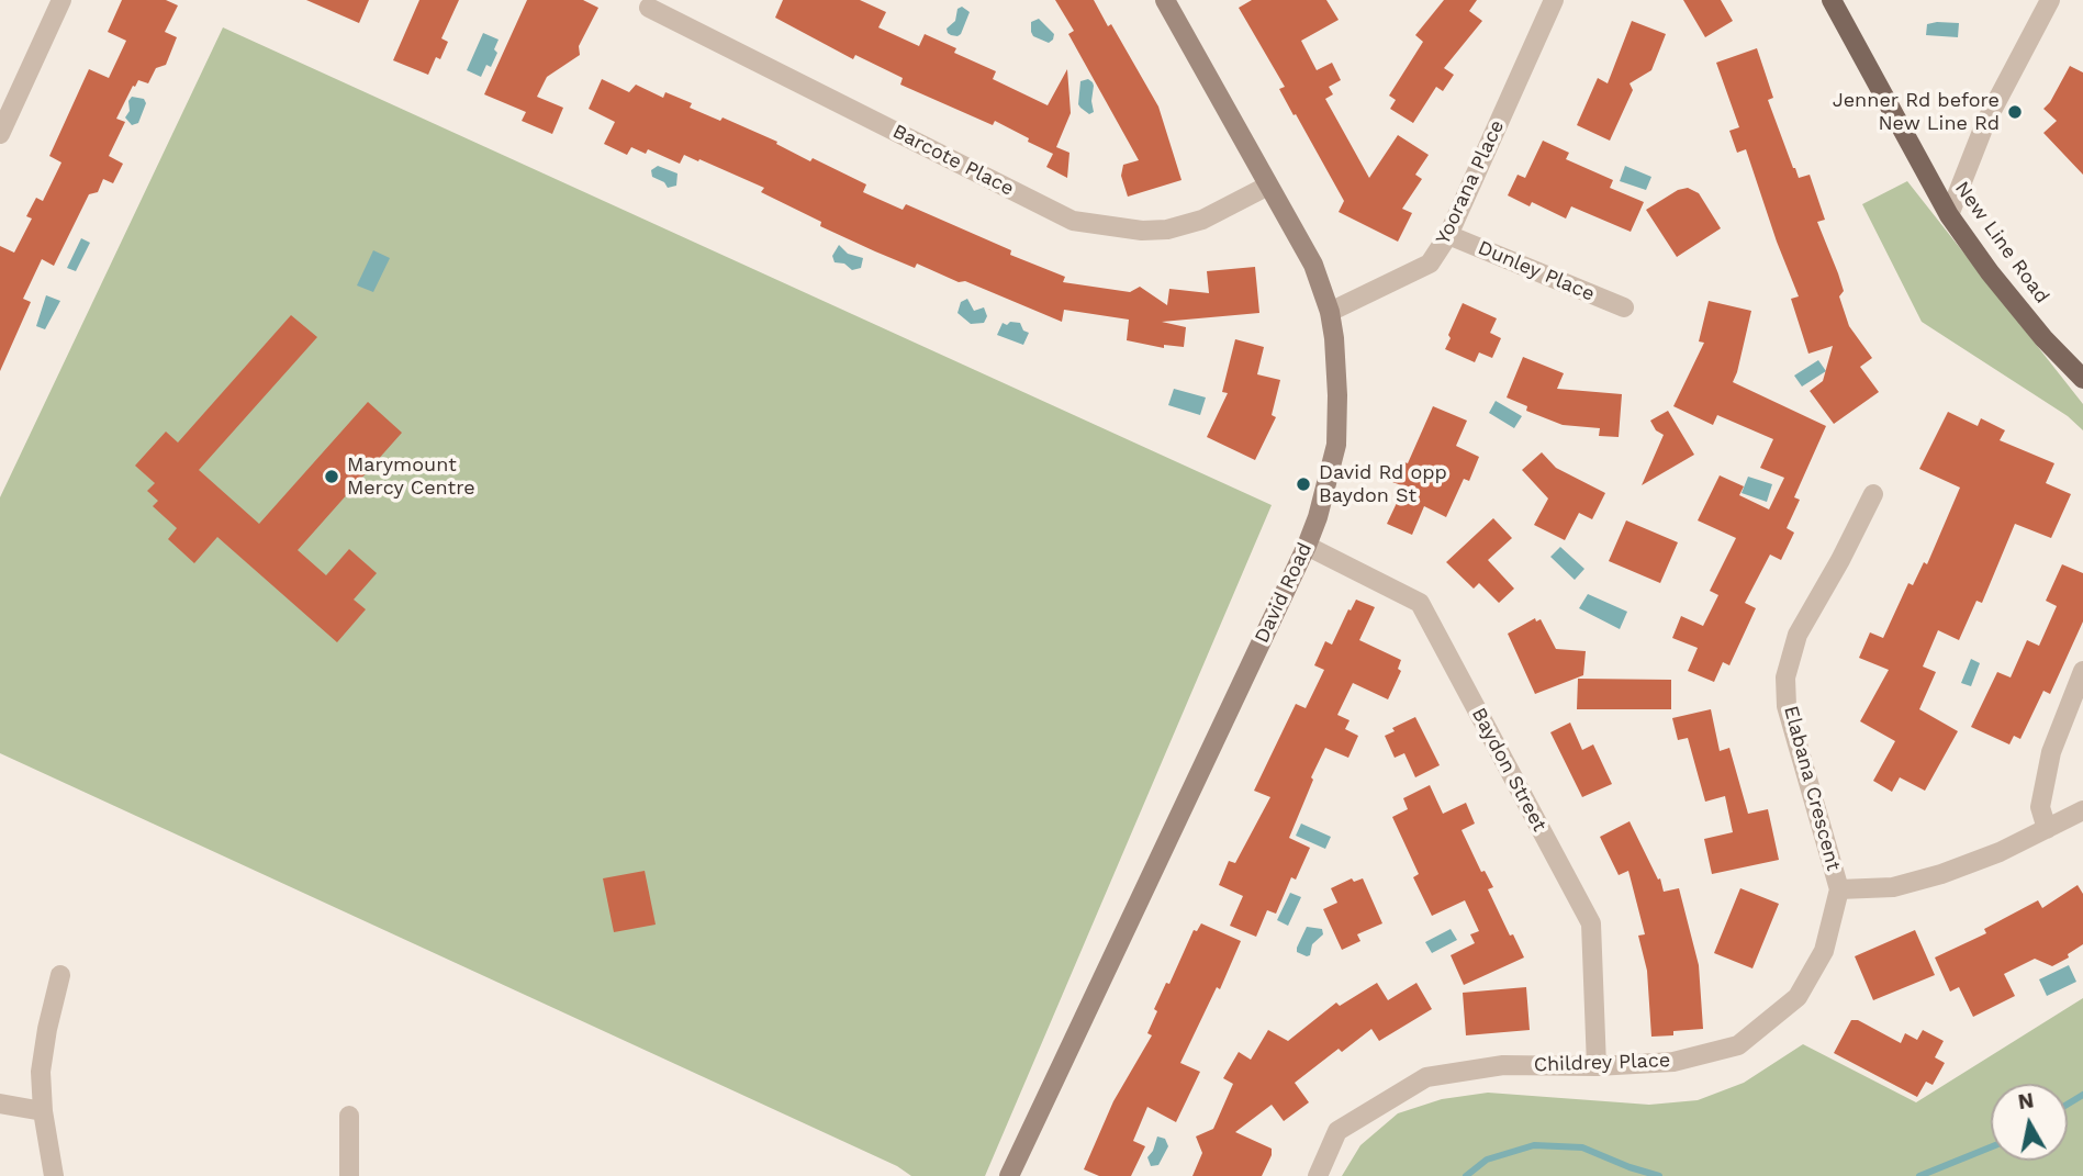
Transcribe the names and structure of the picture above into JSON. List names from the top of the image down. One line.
{"streets":{"main road":["New Line Road"],"street":["Barcote Place","Yoorana Place","Dunley Place","David Road","Baydon Street","Elabana Crescent","Childrey Place"]},"crossings":[["Barcote Place","David Road"],["Yoorana Place","Dunley Place"],["Yoorana Place","David Road"],["David Road","Baydon Street"],["Baydon Street","Childrey Place"],["Elabana Crescent","Childrey Place"]],"places":["Jenner Rd before New Line Rd","Marymount Mercy Centre","David Rd opp Baydon St"],"north":"top"}
